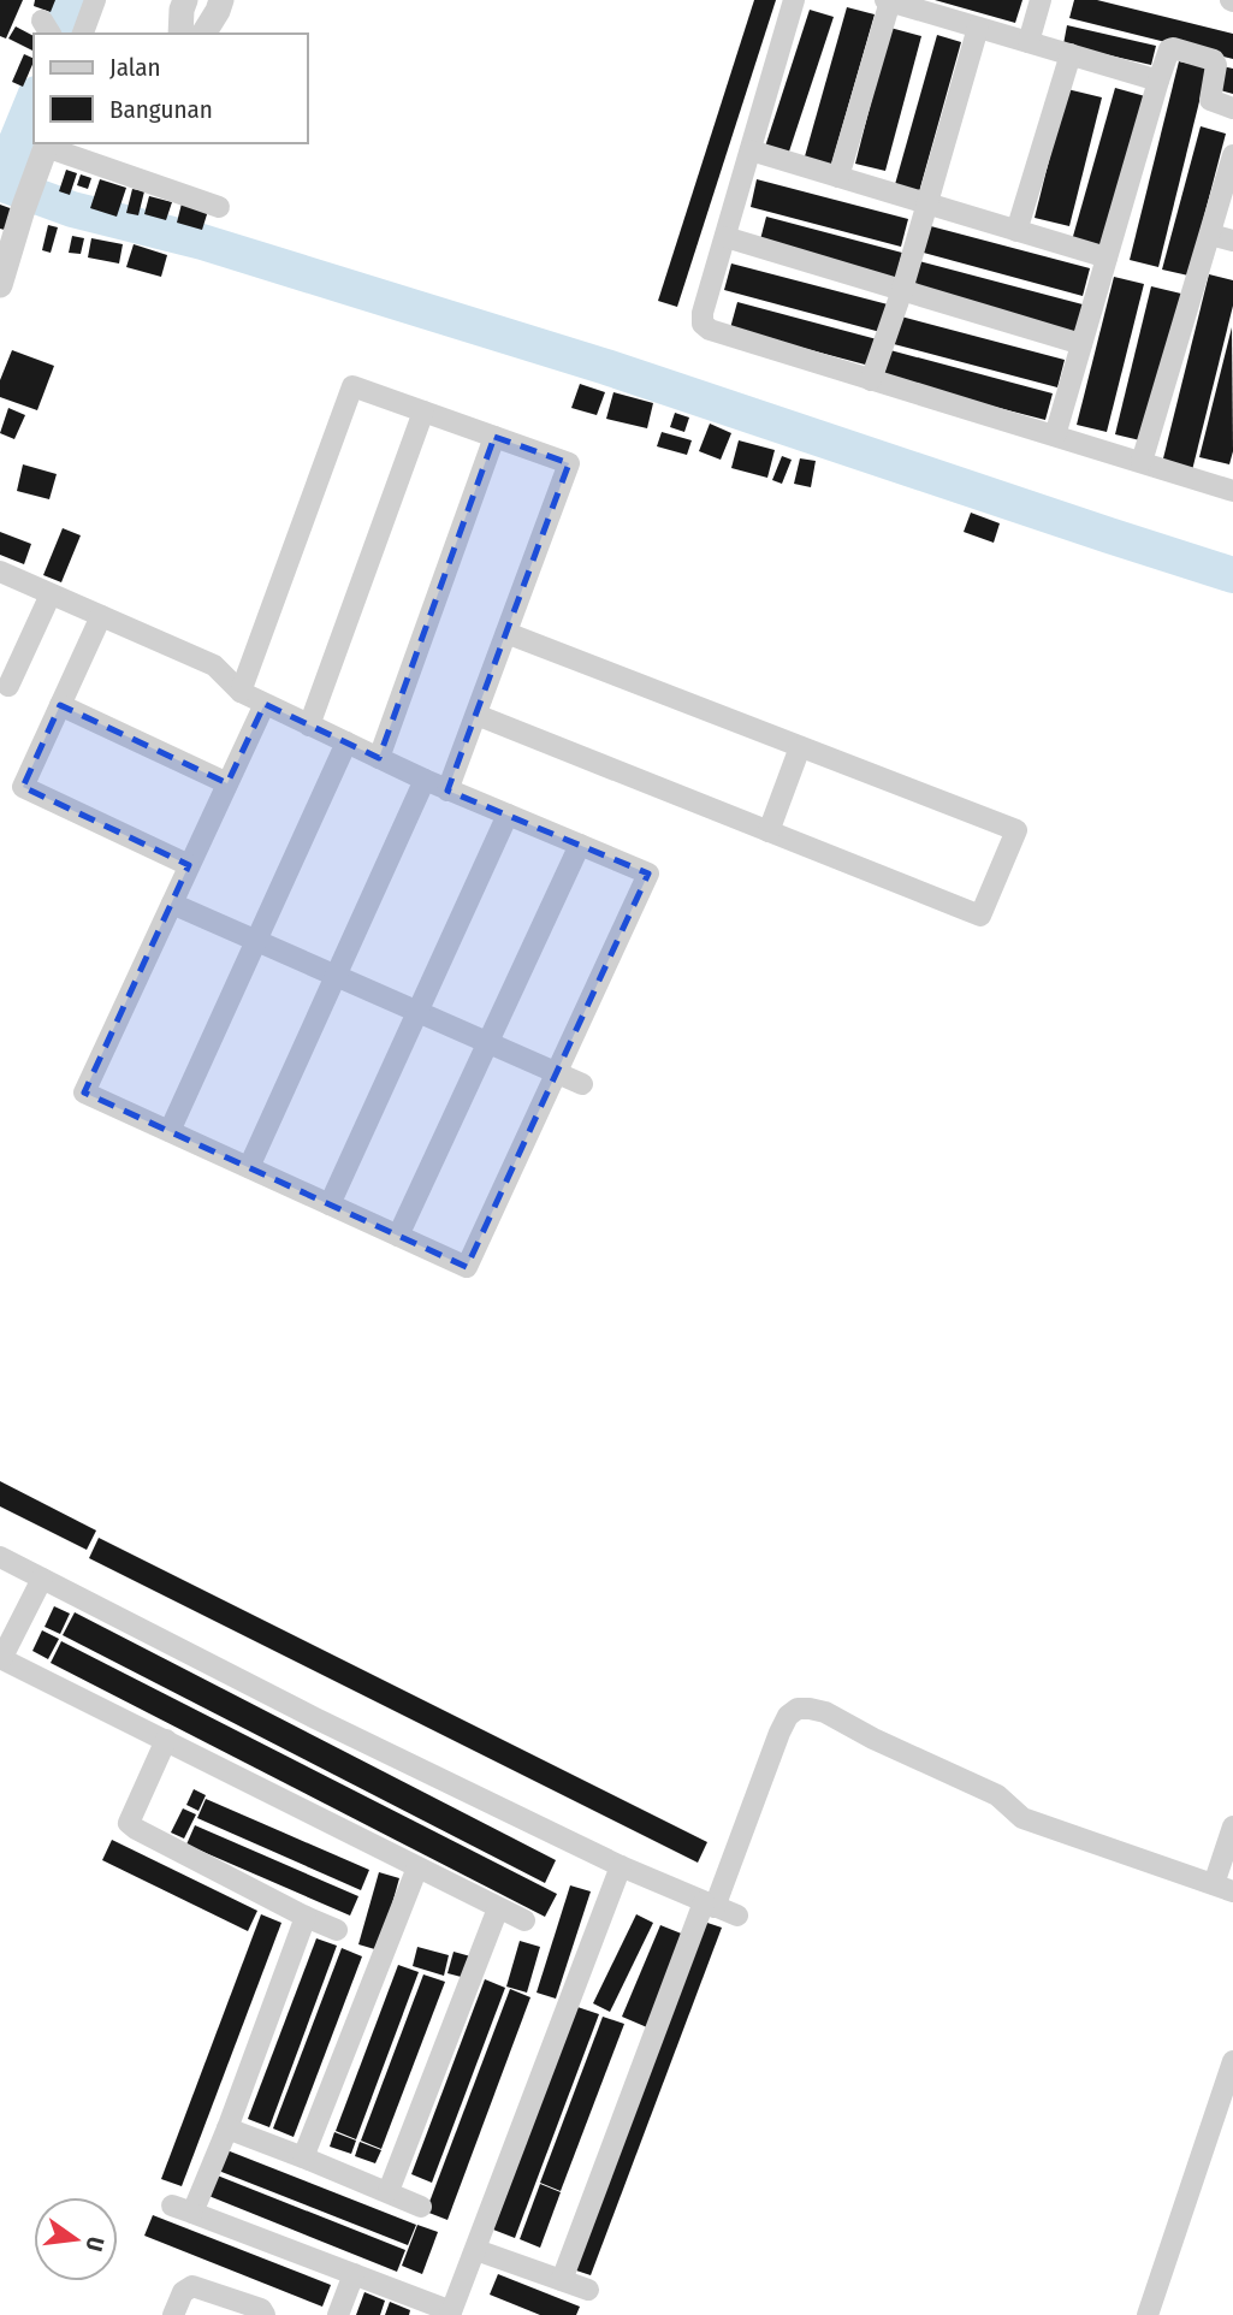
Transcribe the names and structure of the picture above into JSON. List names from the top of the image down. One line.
{"legend":["Jalan","Bangunan"],"north":"right"}
